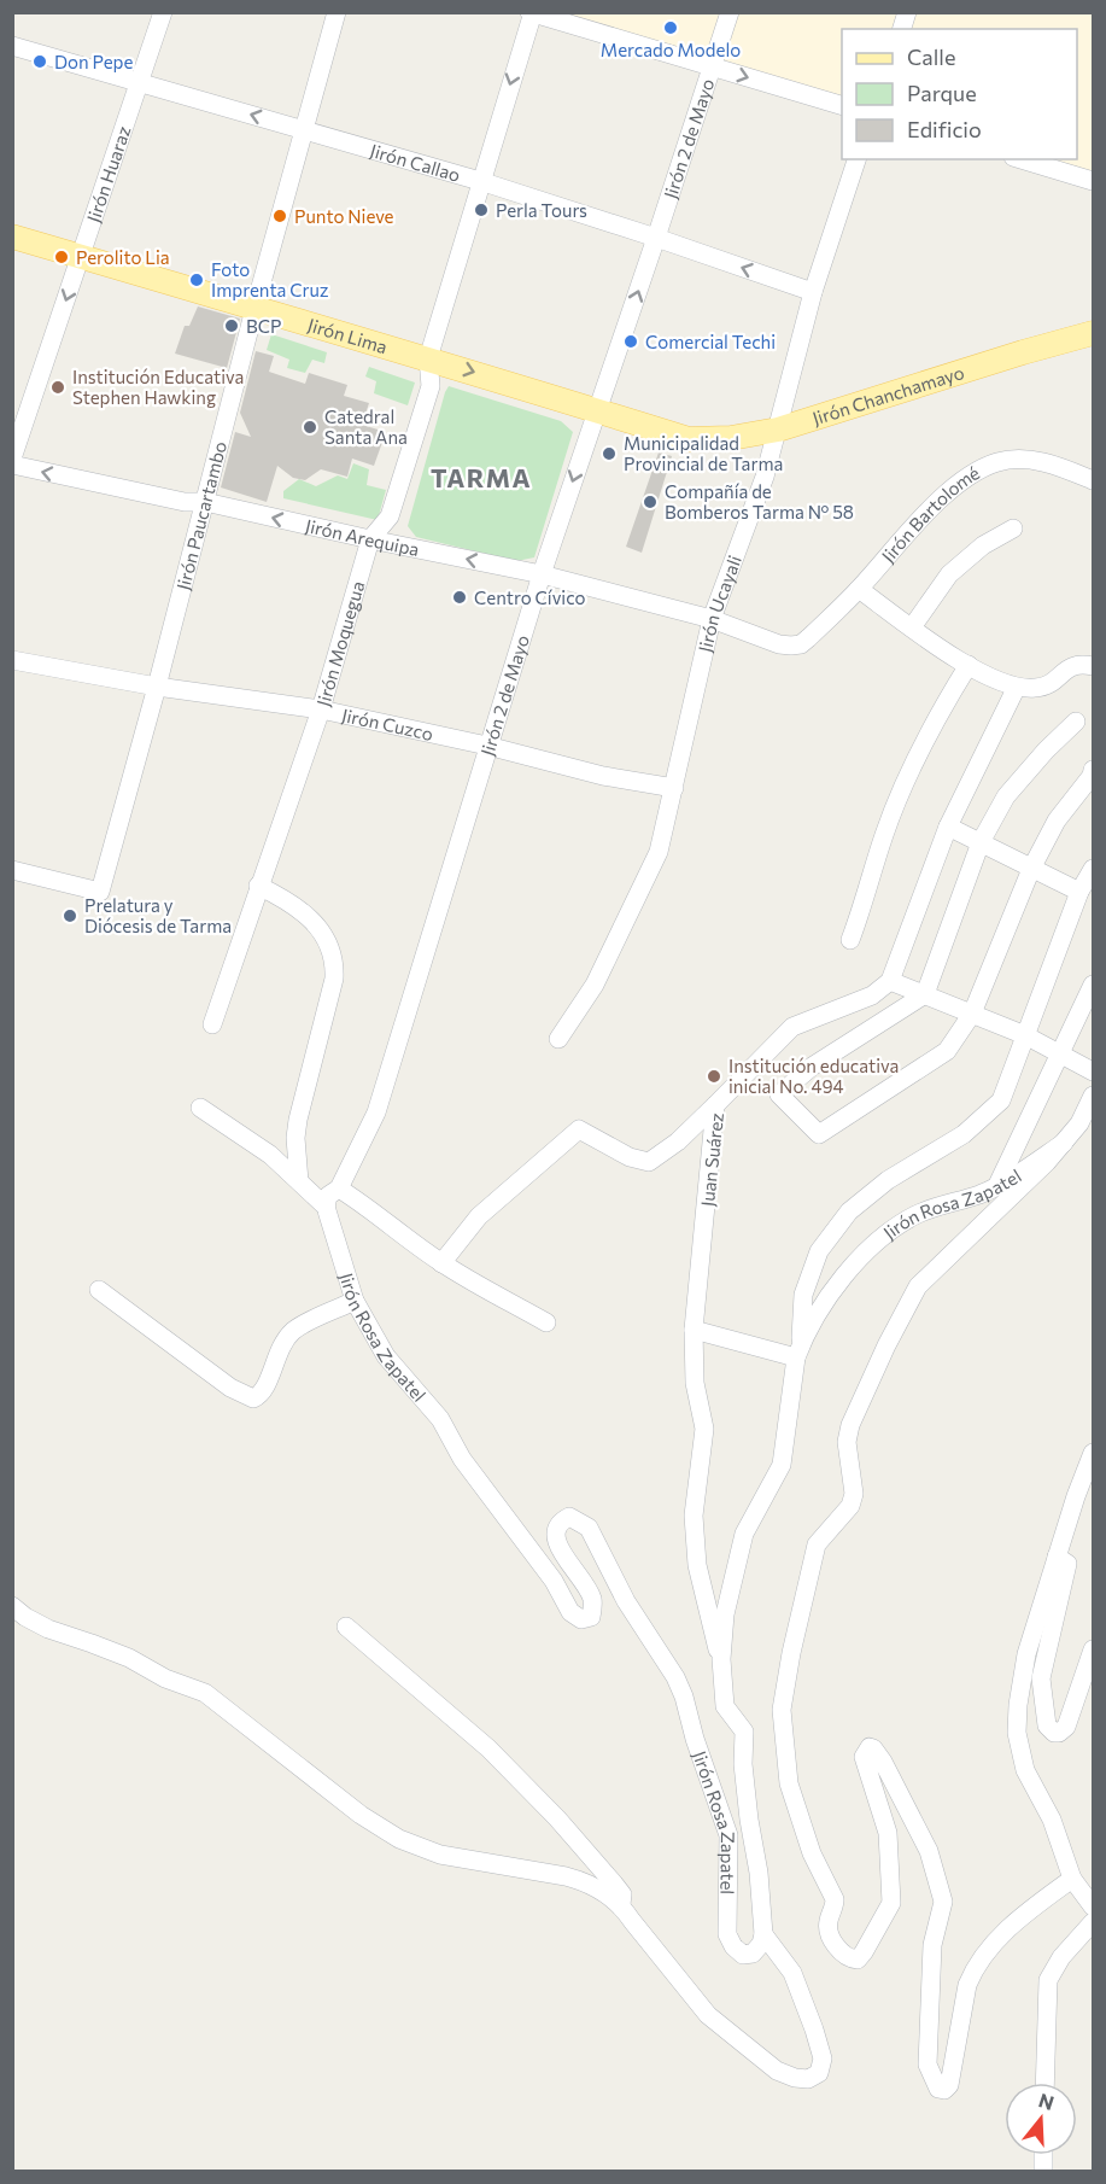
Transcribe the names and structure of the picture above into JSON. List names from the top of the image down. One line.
{"streets":{"main road":["Jirón Lima","Jirón Chanchamayo"],"street":["Jirón 2 de Mayo","Jirón Callao","Jirón Huaraz","Jirón Paucartambo","Jirón Bartolomé","Jirón Arequipa","Jirón Ucayali","Jirón Moquegua","Jirón Cuzco","Juan Suárez","Jirón Rosa Zapatel"]},"crossings":[["Jirón 2 de Mayo","Jirón Callao"],["Jirón 2 de Mayo","Jirón Lima"],["Jirón 2 de Mayo","Jirón Chanchamayo"],["Jirón 2 de Mayo","Jirón Arequipa"],["Jirón 2 de Mayo","Jirón Cuzco"],["Jirón 2 de Mayo","Jirón Rosa Zapatel"],["Jirón Callao","Jirón Huaraz"],["Jirón Callao","Jirón Paucartambo"],["Jirón Callao","Jirón Ucayali"],["Jirón Callao","Jirón Moquegua"],["Jirón Huaraz","Jirón Lima"],["Jirón Huaraz","Jirón Arequipa"],["Jirón Lima","Jirón Chanchamayo"],["Jirón Lima","Jirón Paucartambo"],["Jirón Lima","Jirón Moquegua"],["Jirón Chanchamayo","Jirón Ucayali"],["Jirón Paucartambo","Jirón Arequipa"],["Jirón Paucartambo","Jirón Cuzco"],["Jirón Bartolomé","Jirón Arequipa"],["Jirón Arequipa","Jirón Ucayali"],["Jirón Arequipa","Jirón Moquegua"],["Jirón Ucayali","Jirón Cuzco"],["Jirón Moquegua","Jirón Cuzco"],["Juan Suárez","Jirón Rosa Zapatel"]],"one_way":["Jirón Callao","Jirón Huaraz","Jirón Arequipa"],"districts":["TARMA"],"places":["Mercado Modelo","Don Pepe","Perla Tours","Punto Nieve","Perolito Lia","Foto Imprenta Cruz","BCP","Comercial Techi","Institución Educativa Stephen Hawking","Catedral Santa Ana","Municipalidad Provincial de Tarma","Compañía de Bomberos Tarma Nº 58","Centro Cívico","Prelatura y Diócesis de Tarma","Institución educativa inicial No. 494"],"legend":["Calle","Parque","Edificio"],"north":"top"}
